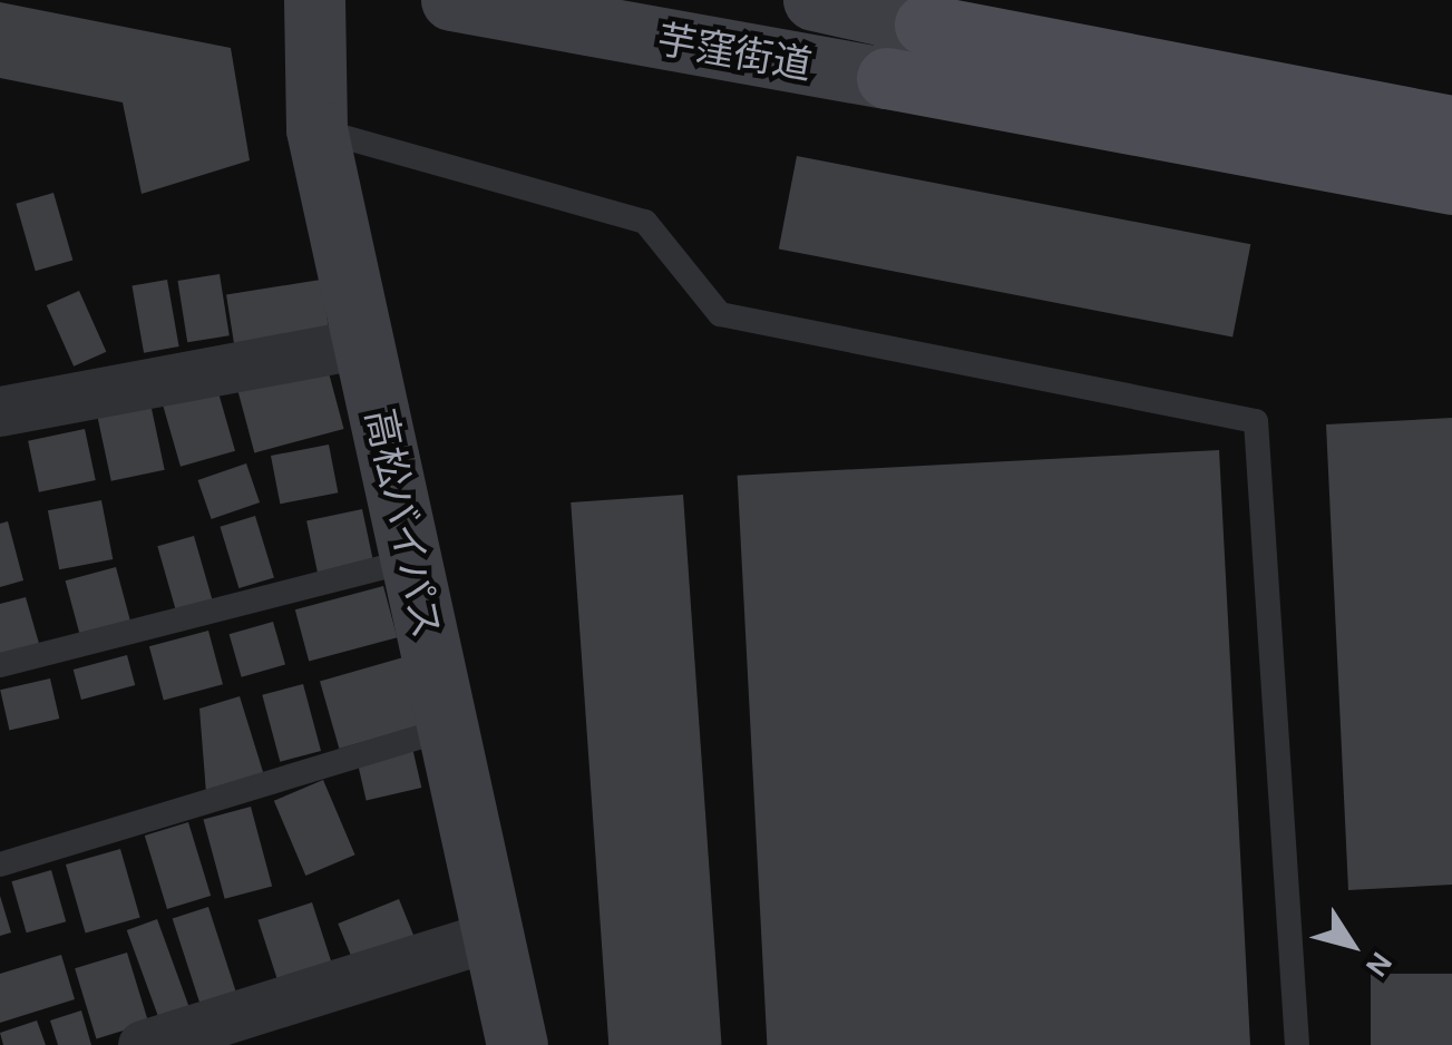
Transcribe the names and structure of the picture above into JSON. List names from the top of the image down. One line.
{"streets":{"street":["芋窪街道","高松バイパス"]},"north":"bottom right"}
